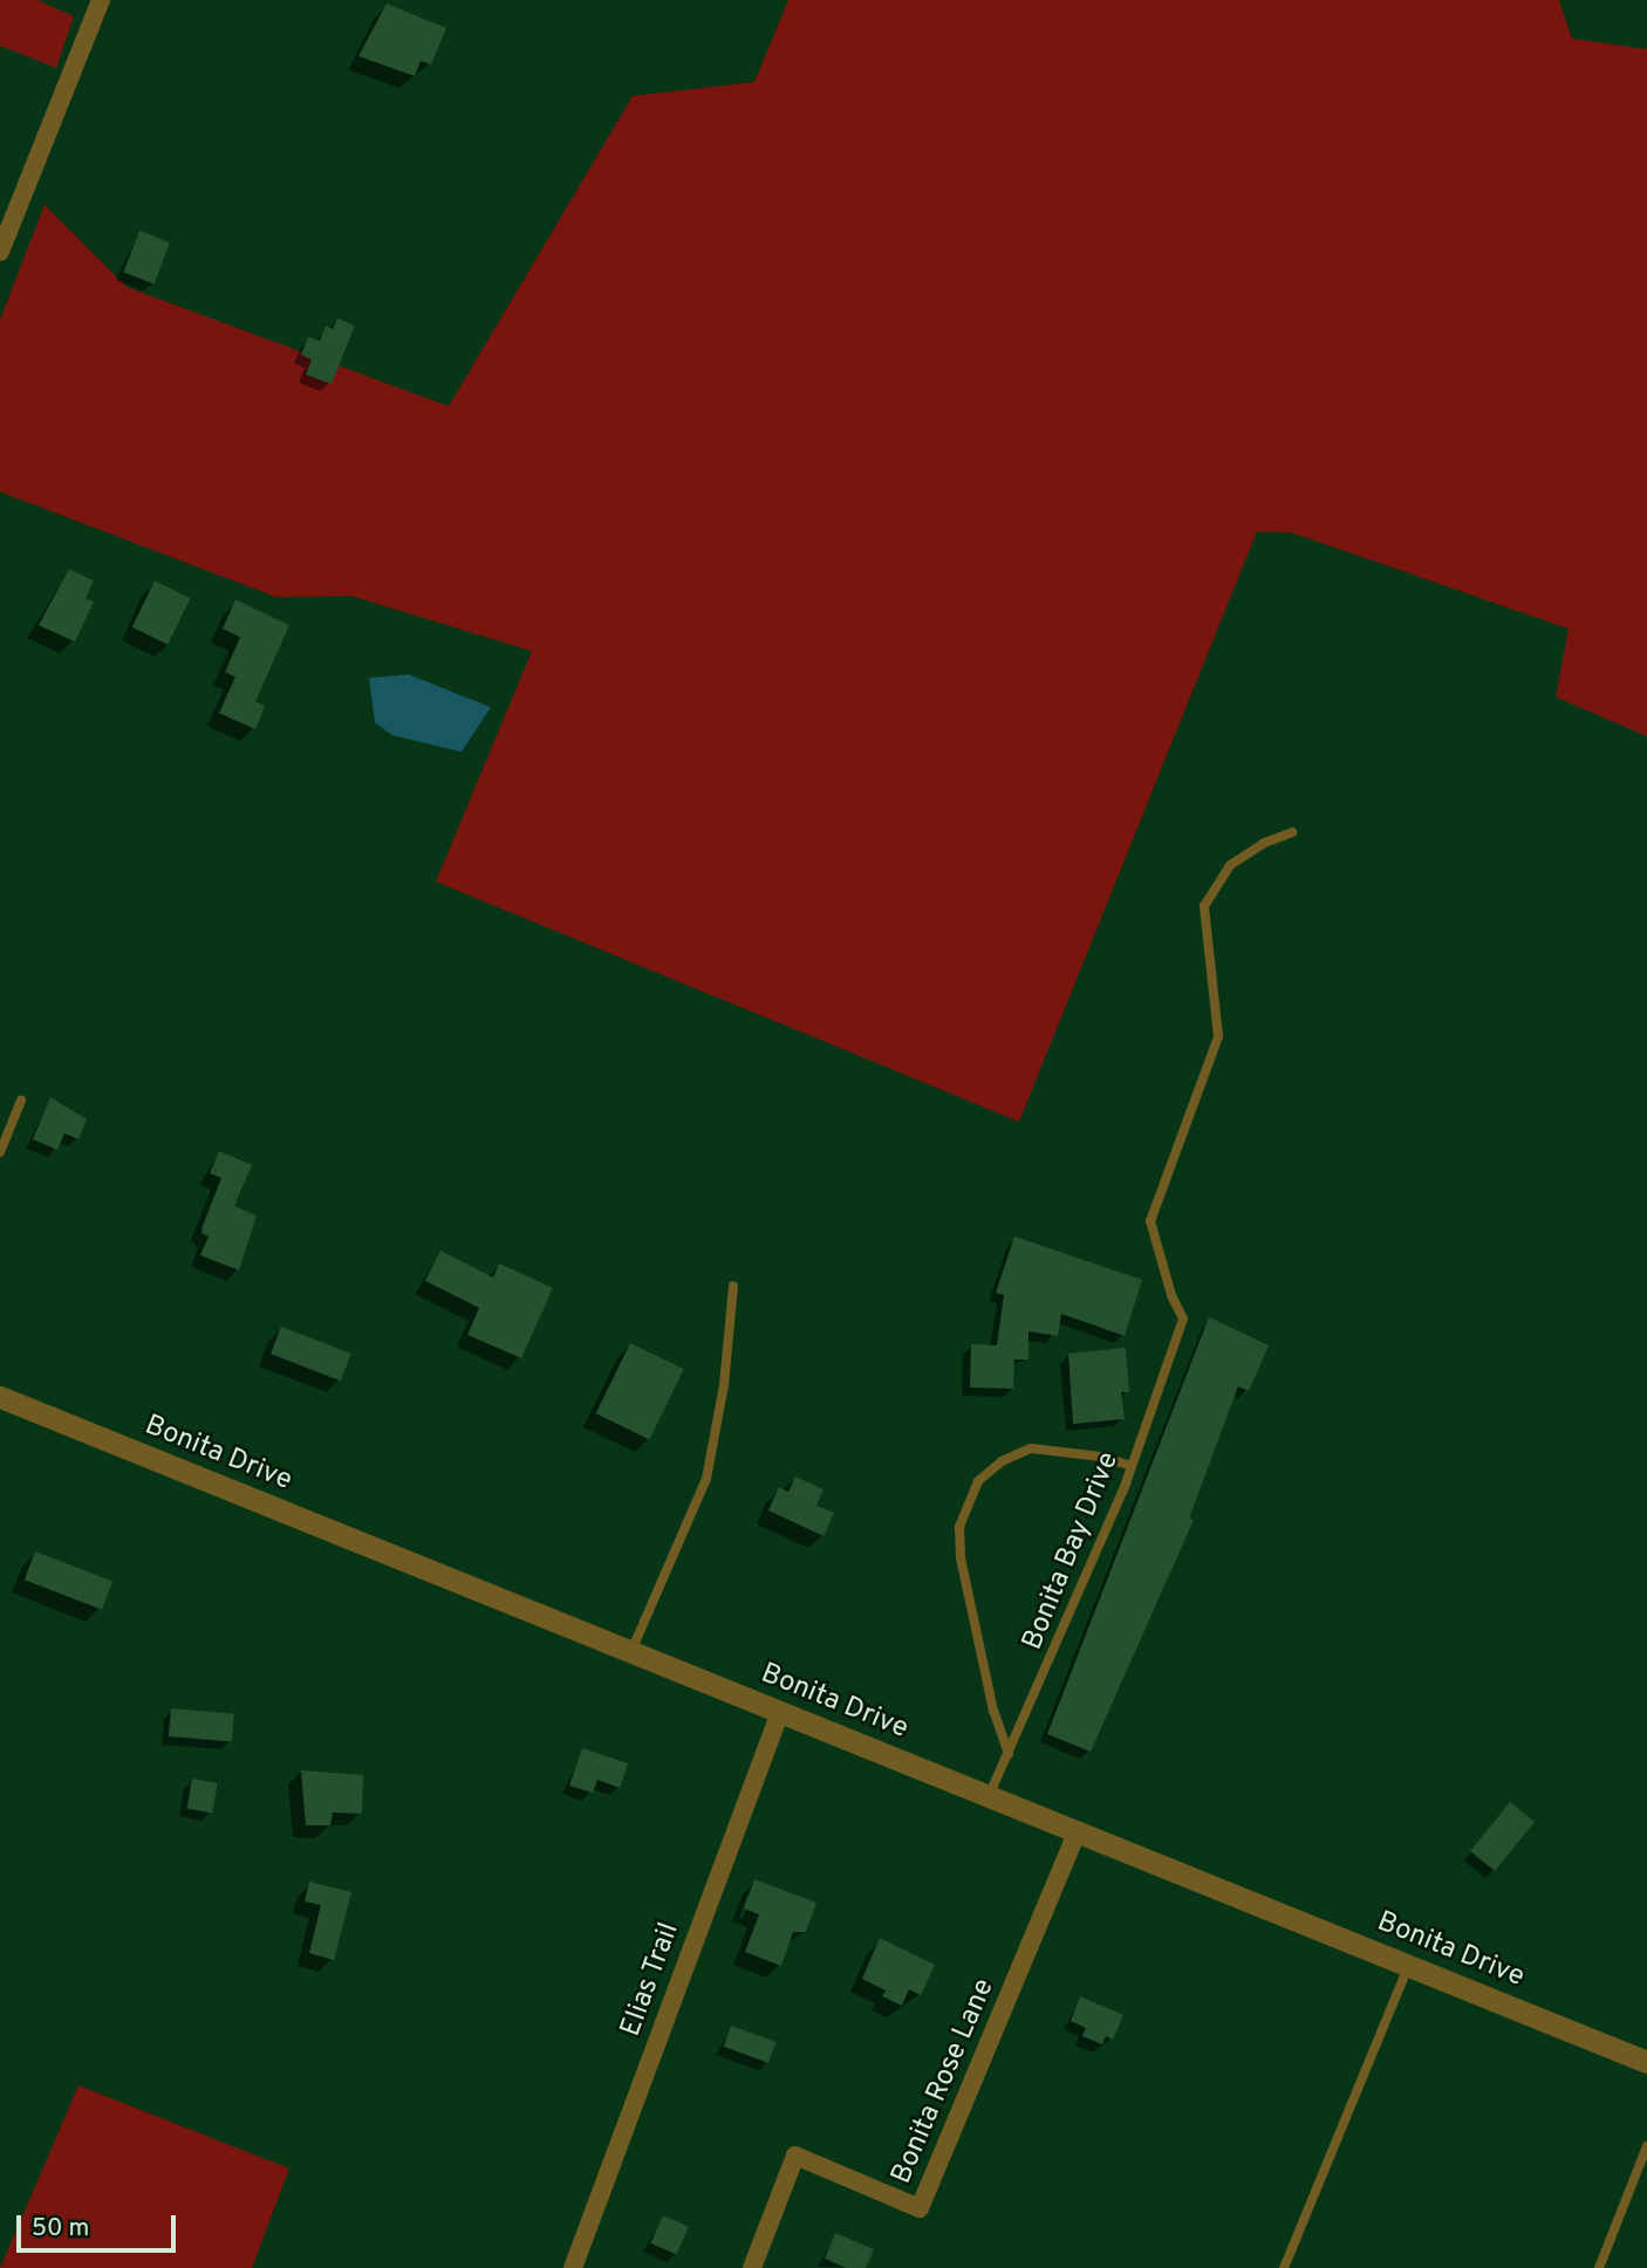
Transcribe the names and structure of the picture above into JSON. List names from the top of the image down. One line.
{"streets":{"street":["Bonita Drive","Elias Trail","Bonita Rose Lane"],"lane":["Bonita Bay Drive"]},"crossings":[["Bonita Drive","Bonita Bay Drive"],["Bonita Drive","Elias Trail"],["Bonita Drive","Bonita Rose Lane"]],"scale_bar":"50 m"}
